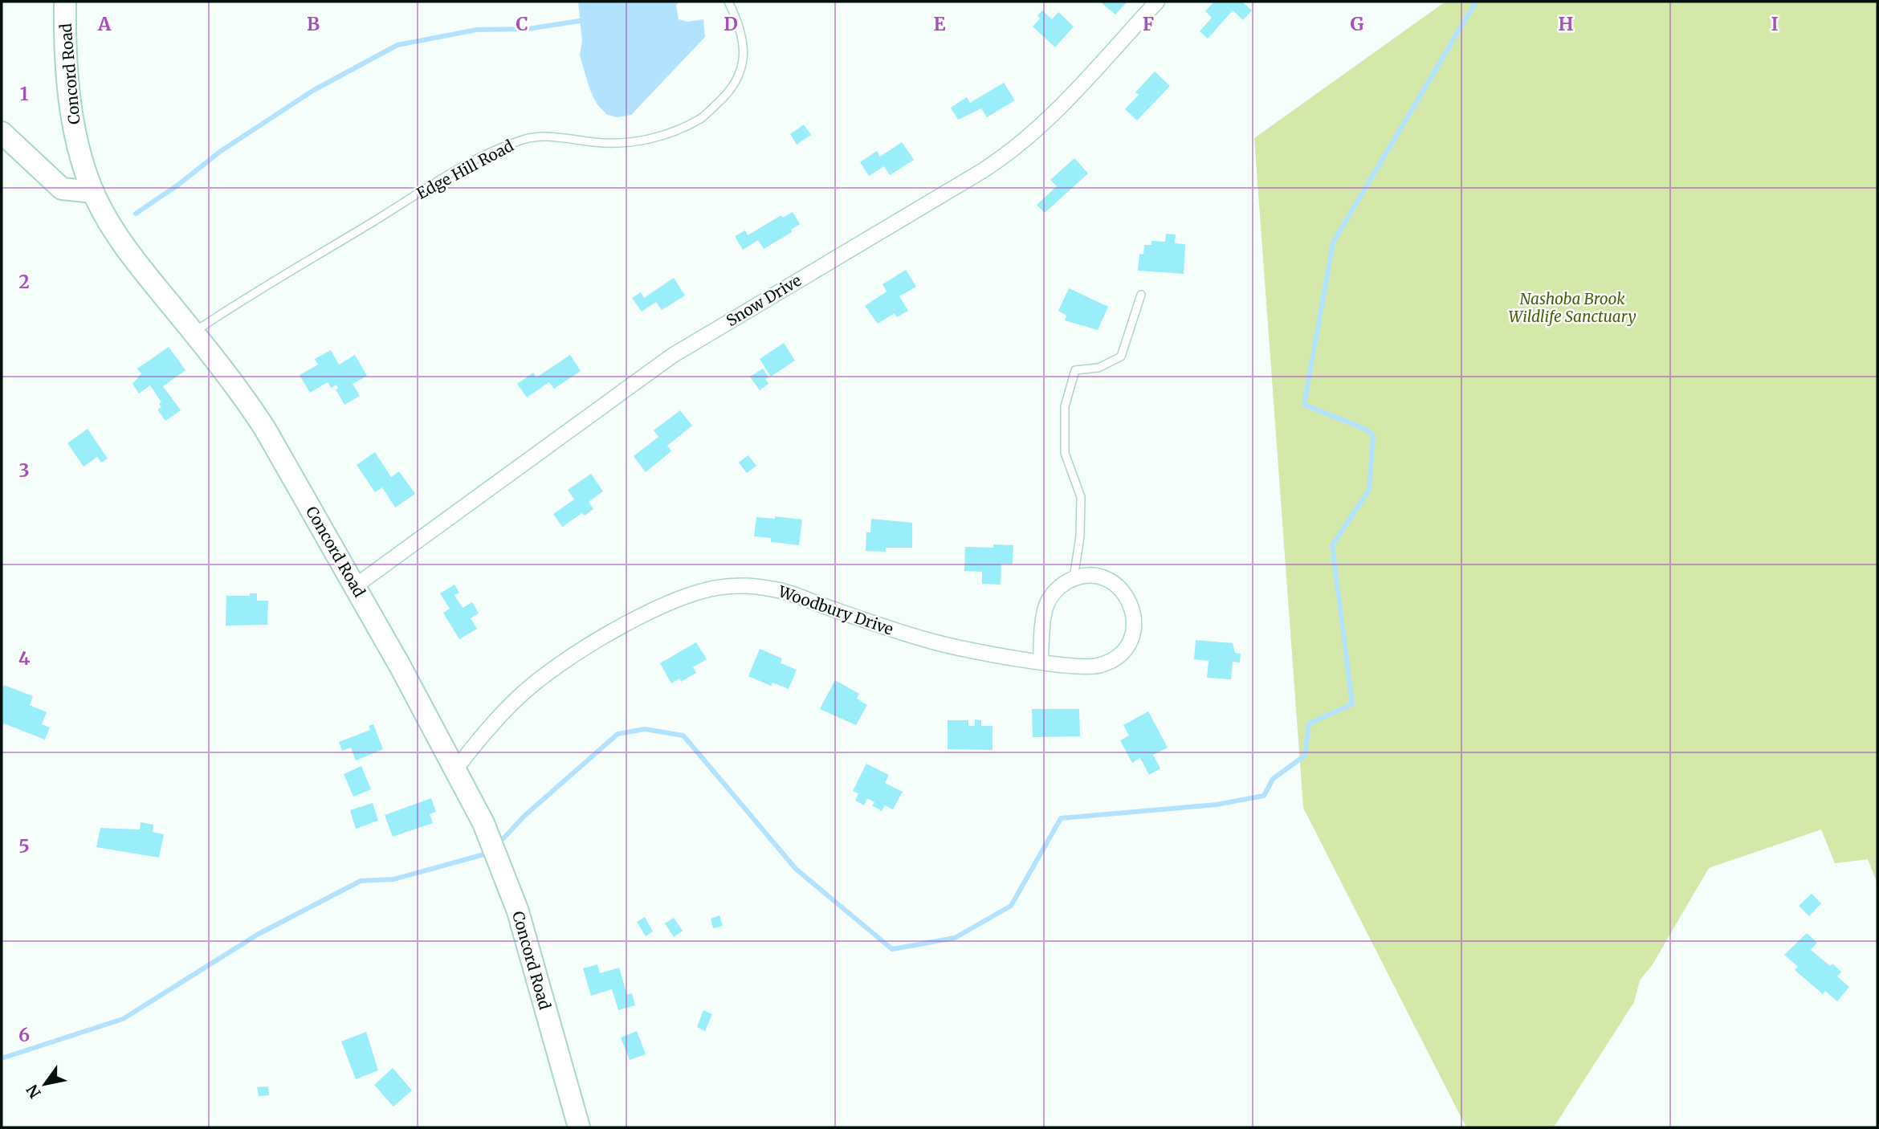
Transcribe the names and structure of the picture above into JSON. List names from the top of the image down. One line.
{"streets":{"main road":["Concord Road"],"street":["Snow Drive","Woodbury Drive"],"lane":["Edge Hill Road"]},"crossings":[["Concord Road","Edge Hill Road"],["Concord Road","Snow Drive"],["Concord Road","Woodbury Drive"]],"parks":["Nashoba Brook Wildlife Sanctuary"],"north":"bottom left","grid":{"columns":["A","B","C","D","E","F","G","H","I"],"rows":["1","2","3","4","5","6"]}}
